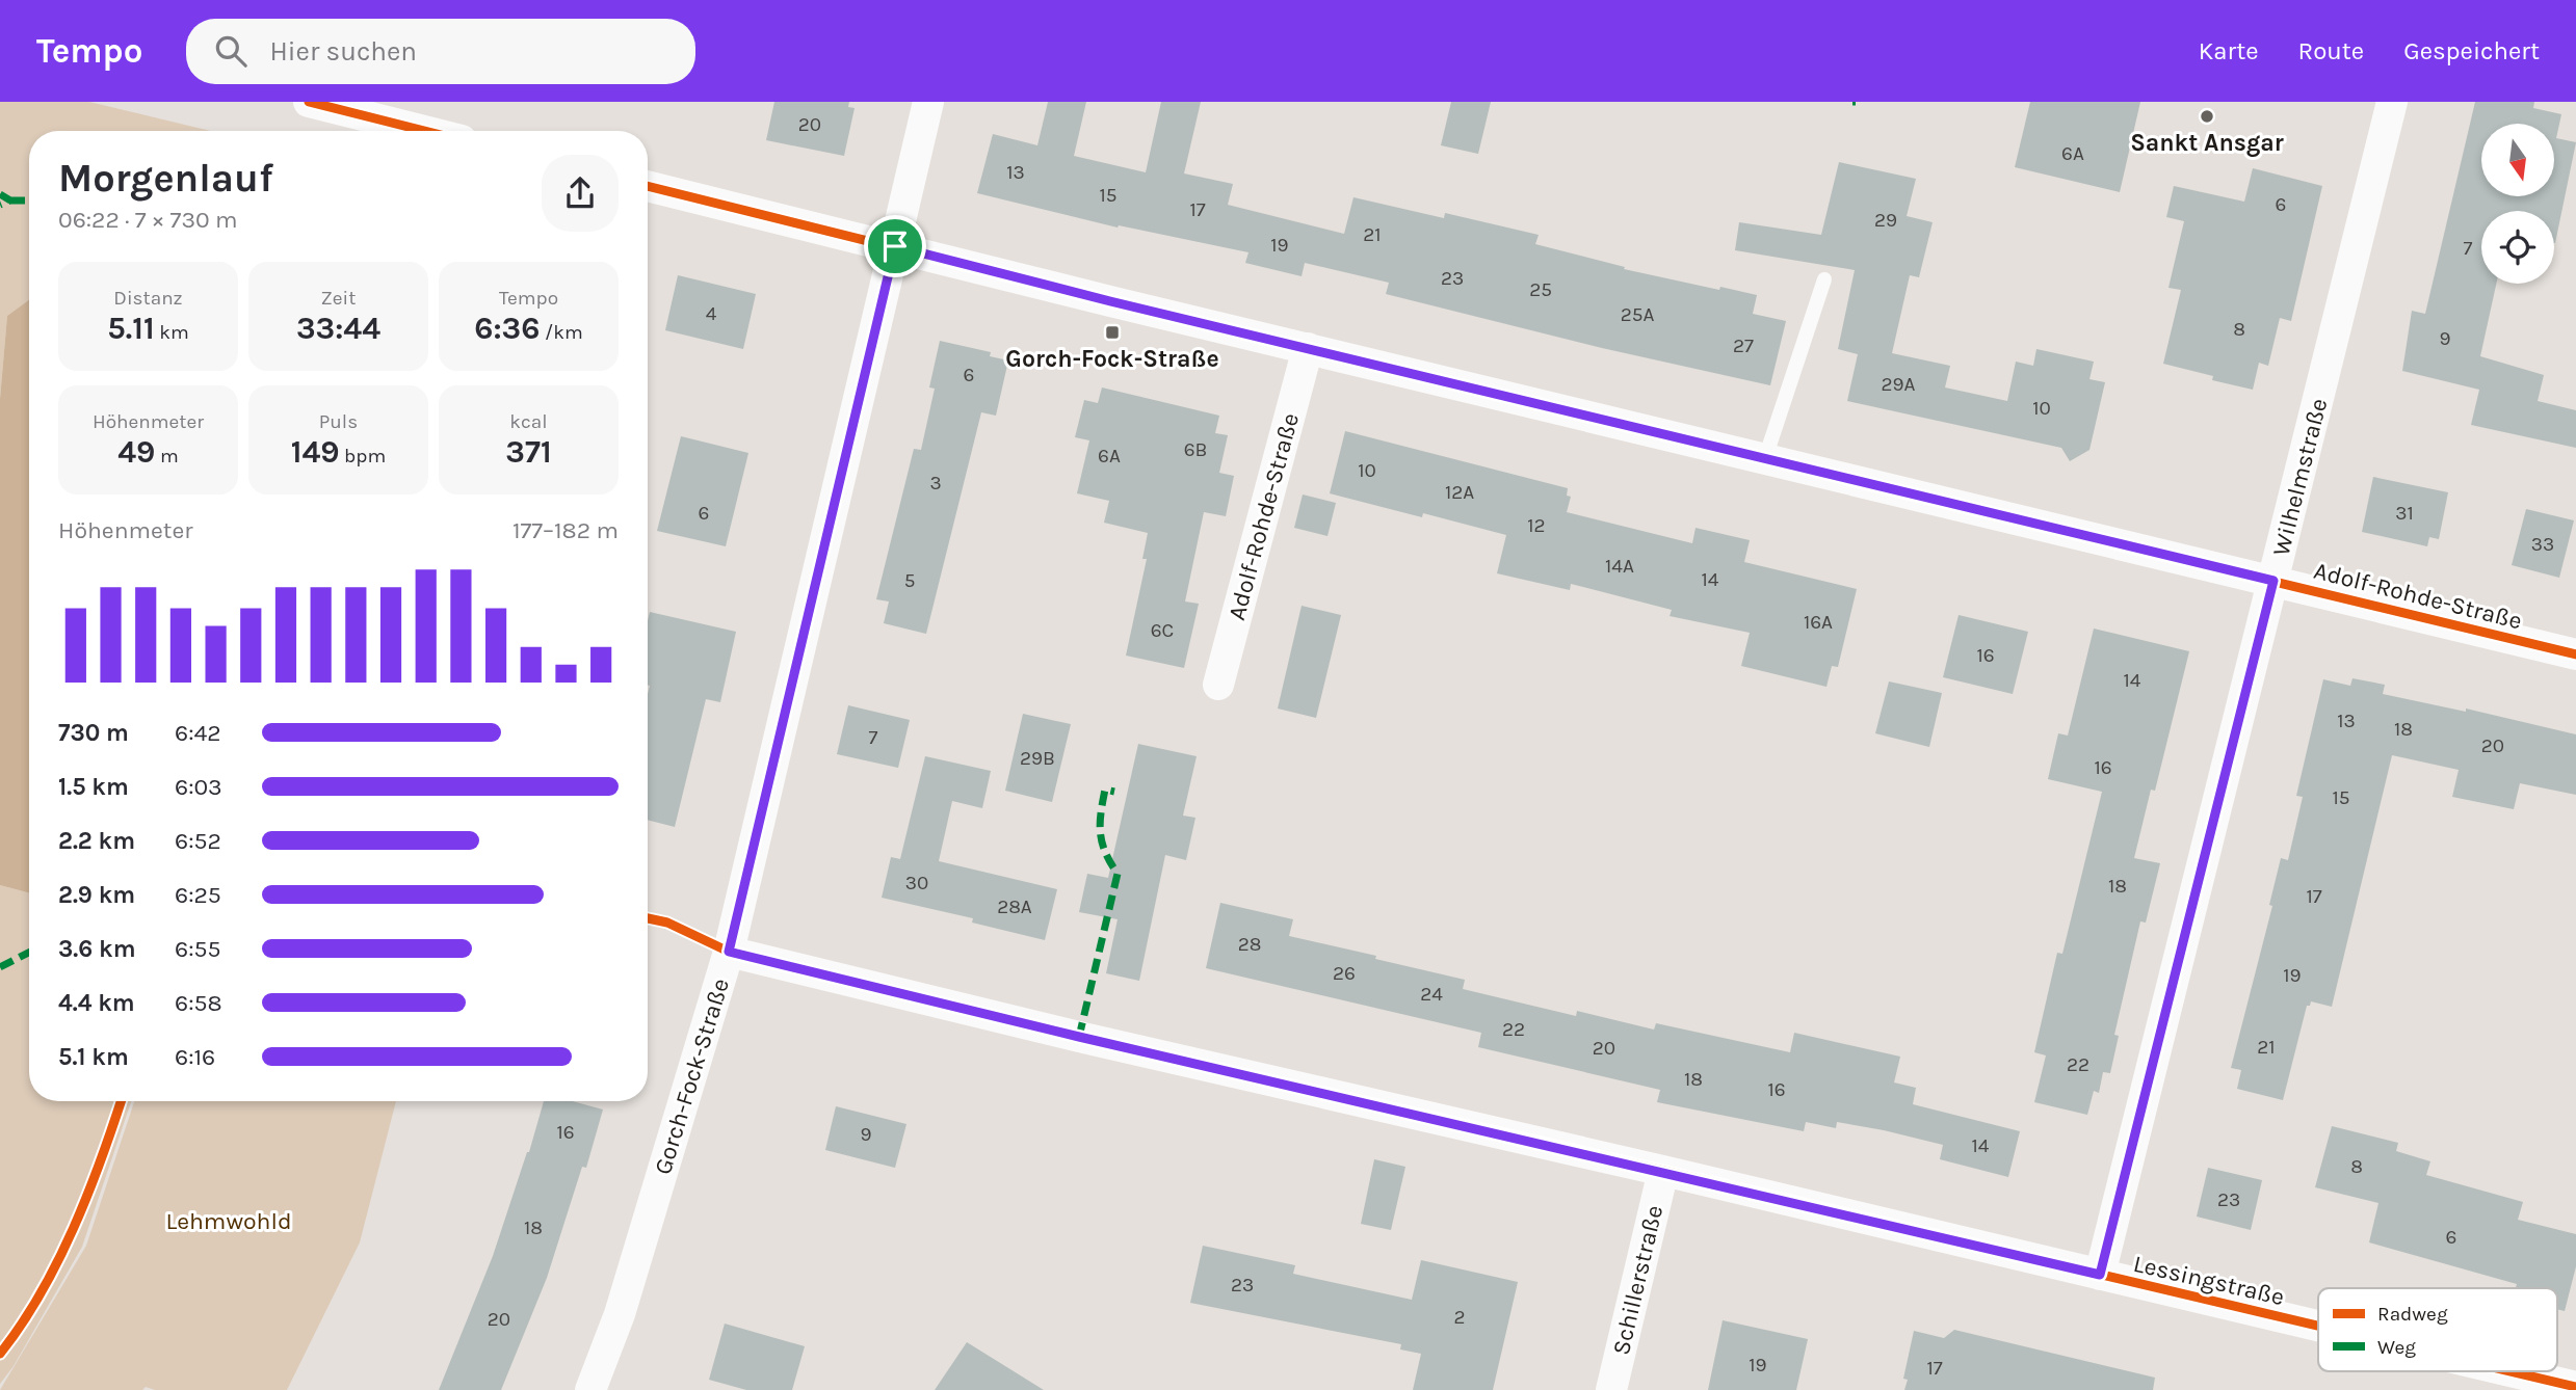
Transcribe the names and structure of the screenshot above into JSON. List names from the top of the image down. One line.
{"streets":{"street":["Wilhelmstraße","Adolf-Rohde-Straße","Gorch-Fock-Straße","Schillerstraße","Lessingstraße"]},"crossings":[["Wilhelmstraße","Adolf-Rohde-Straße"],["Wilhelmstraße","Lessingstraße"],["Adolf-Rohde-Straße","Gorch-Fock-Straße"],["Gorch-Fock-Straße","Lessingstraße"],["Schillerstraße","Lessingstraße"]],"parks":["Lehmwohld"],"places":{"other":["Sankt Ansgar"],"transit":["Gorch-Fock-Straße"]},"house_numbers":["20","6A","13","15","6","17","29","21","19","7","23","25","4","25A","8","9","27","6","29A","10","6B","6A","10","3","12A","6","31","12","33","14A","14","5","16A","6C","16","14","13","18","7","20","29B","16","15","30","18","17","28A","28","26","19","24","22","21","20","22","18","16","16","9","14","8","23","18","6","23","2","20","19","17"],"legend":["Radweg","Weg"],"north":"bottom","page":{"header":"Tempo","search":"Hier suchen","nav":["Karte","Route","Gespeichert"],"heading":["Morgenlauf","06:22 · 7 × 730 m"],"stats":[["Distanz","5.11 km"],["Zeit","33:44"],["Tempo","6:36 /km"],["Höhenmeter","49 m"],["Puls","149 bpm"],["kcal","371"]],"chart":["Höhenmeter","177–182 m"],"list":[{"name":"730 m","note":"6:42"},{"name":"1.5 km","note":"6:03"},{"name":"2.2 km","note":"6:52"},{"name":"2.9 km","note":"6:25"},{"name":"3.6 km","note":"6:55"},{"name":"4.4 km","note":"6:58"},{"name":"5.1 km","note":"6:16"}]}}
